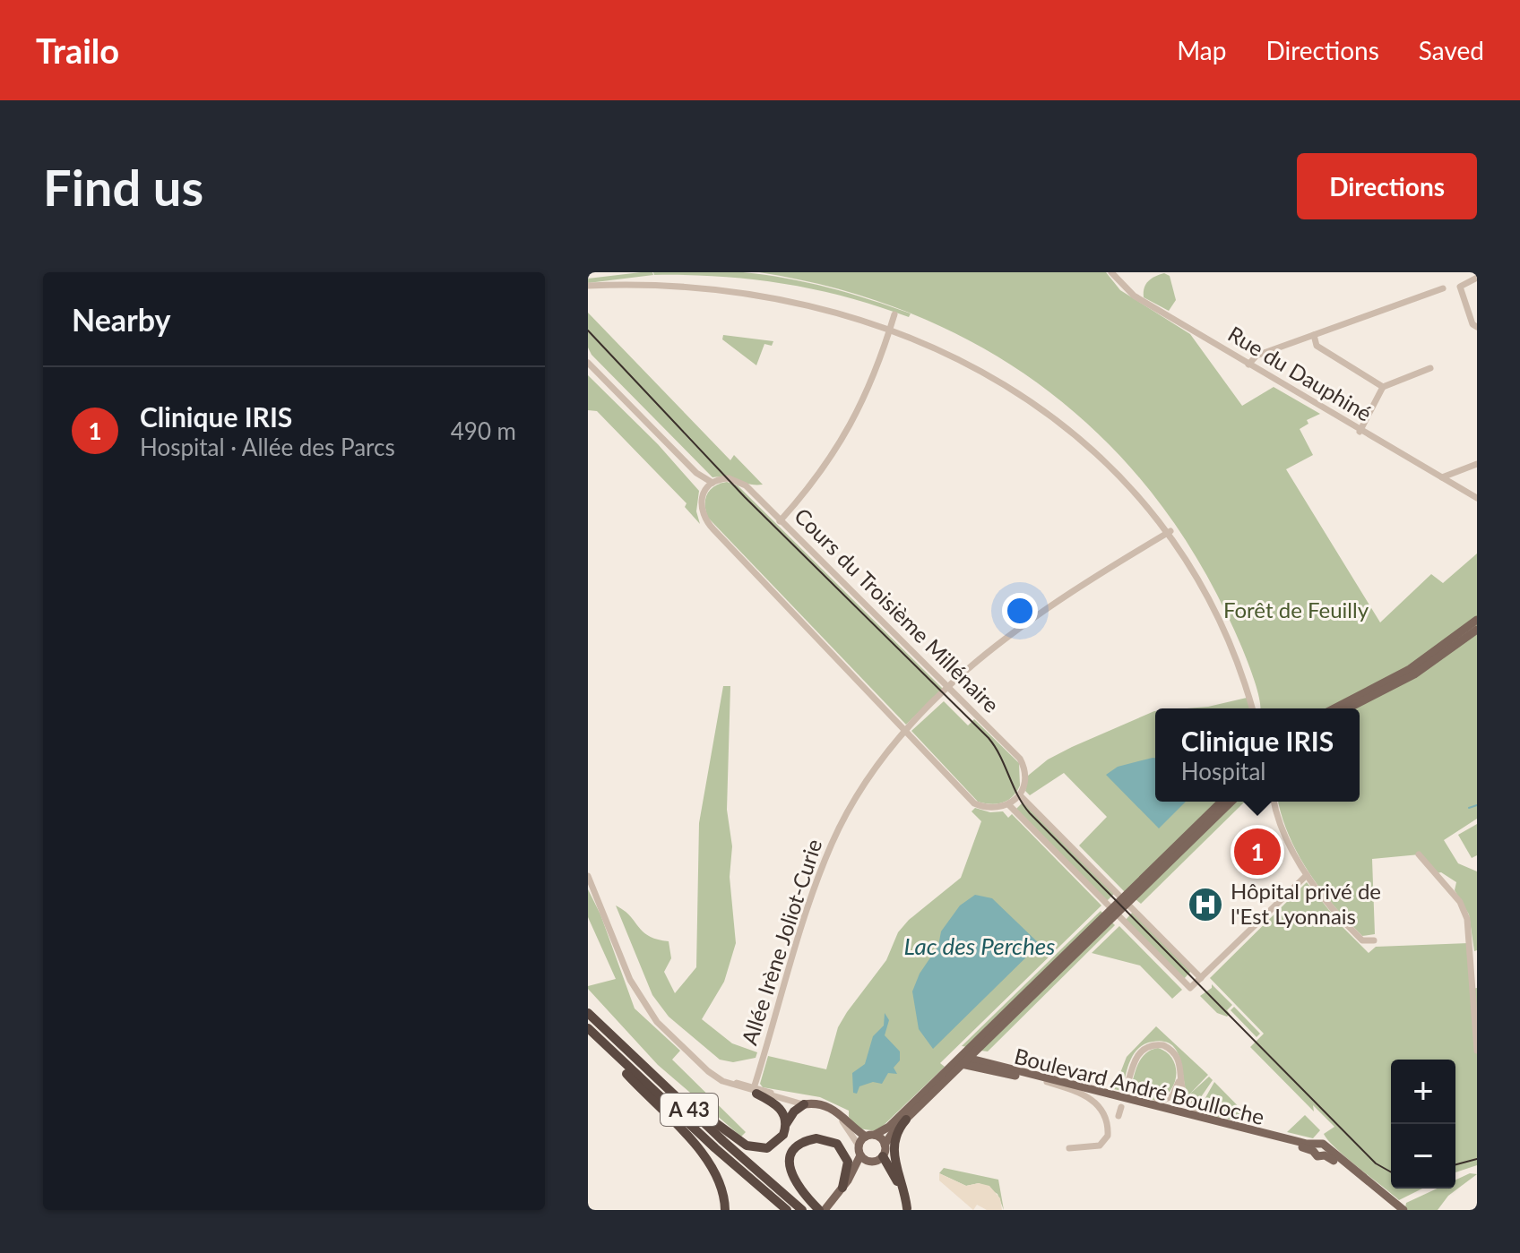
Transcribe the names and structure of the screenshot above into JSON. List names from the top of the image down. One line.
{"streets":{"highway":["A 43"],"main road":["Boulevard André Boulloche"],"street":["Rue du Dauphiné","Cours du Troisième Millénaire","Allée Irène Joliot-Curie"]},"crossings":[["Cours du Troisième Millénaire","Allée Irène Joliot-Curie"]],"water":["Lac des Perches"],"parks":["Forêt de Feuilly"],"places":{"hospital":["Hôpital privé de l'Est Lyonnais"]},"page":{"header":"Trailo","nav":["Map","Directions","Saved"],"buttons":"Directions","title":"Find us","heading":"Nearby","list":[{"mark":"1","name":"Clinique IRIS","note":"Hospital · Allée des Parcs","value":"490 m"}],"popup":["Clinique IRIS","Hospital"],"pins":"1","map_buttons":["+","−"]}}
